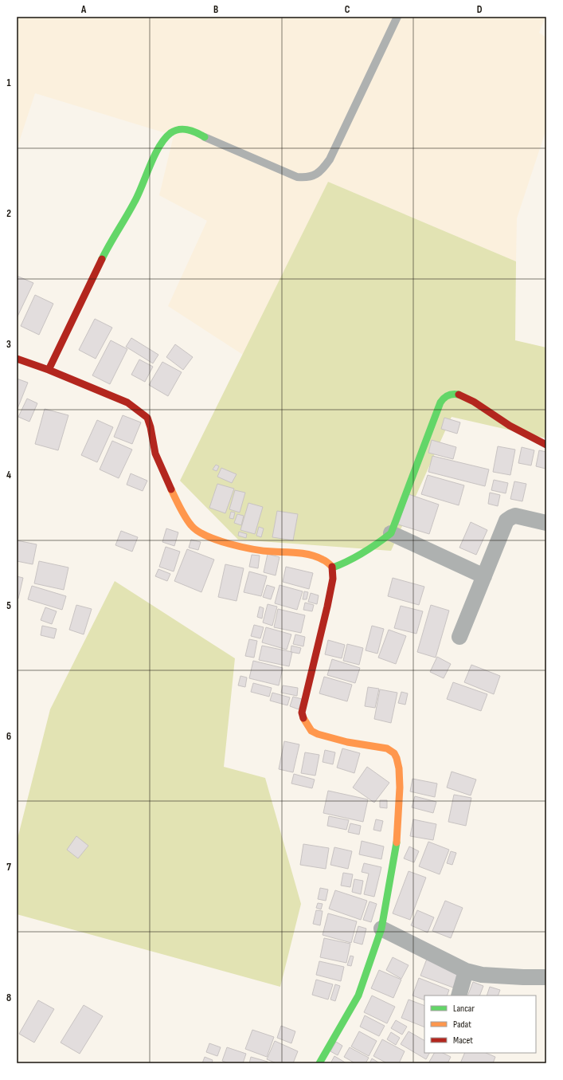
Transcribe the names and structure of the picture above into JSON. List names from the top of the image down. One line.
{"legend":["Lancar","Padat","Macet"],"grid":{"columns":["A","B","C","D"],"rows":["1","2","3","4","5","6","7","8"]}}
